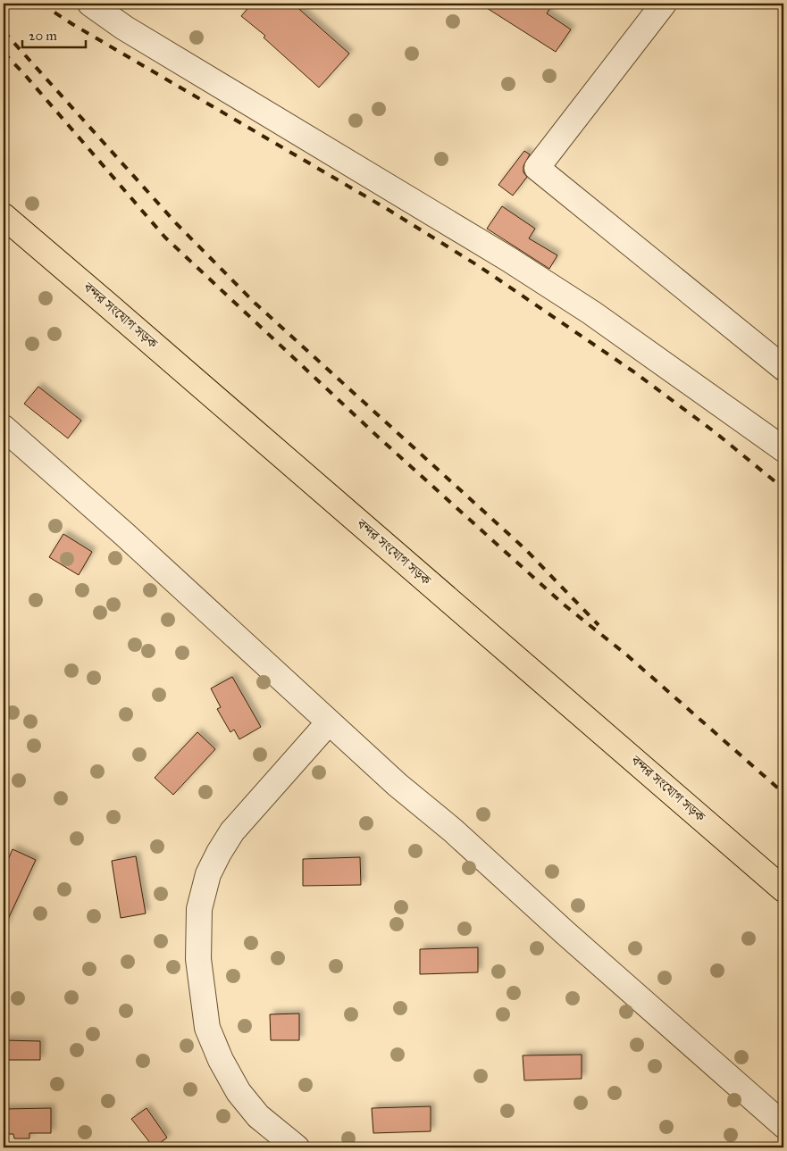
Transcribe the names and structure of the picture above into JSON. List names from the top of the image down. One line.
{"streets":{"highway":["বন্দর সংযোগ সড়ক"]},"scale_bar":"20 m"}
